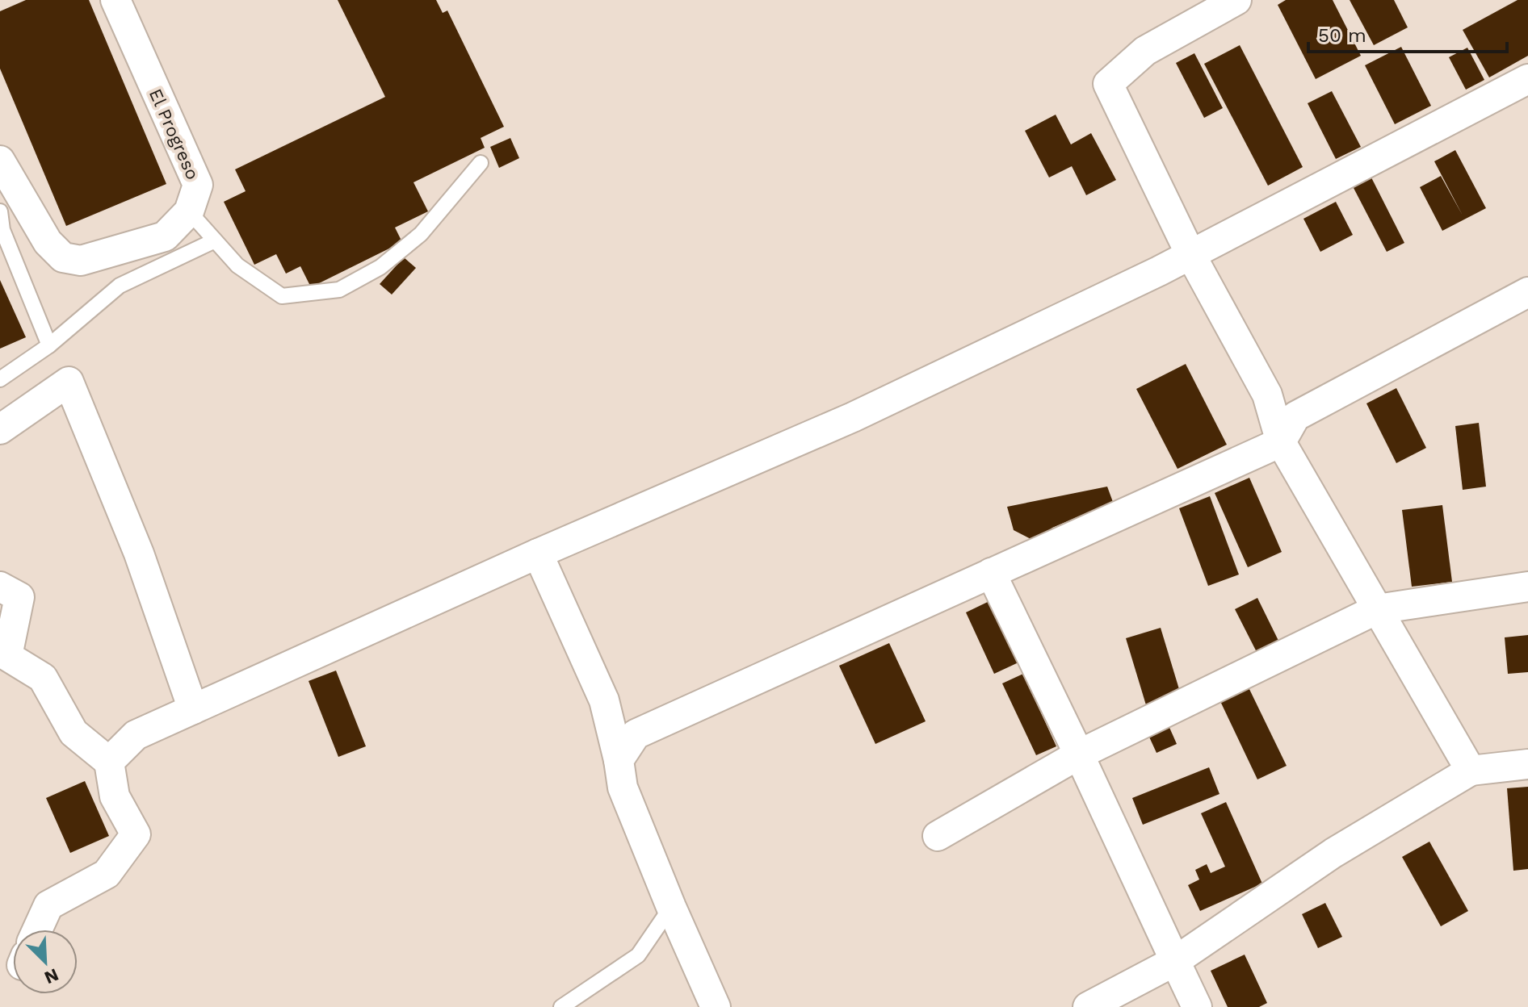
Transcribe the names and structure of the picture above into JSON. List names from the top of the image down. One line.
{"streets":{"street":["El Progreso"]},"scale_bar":"50 m","north":"bottom right"}
